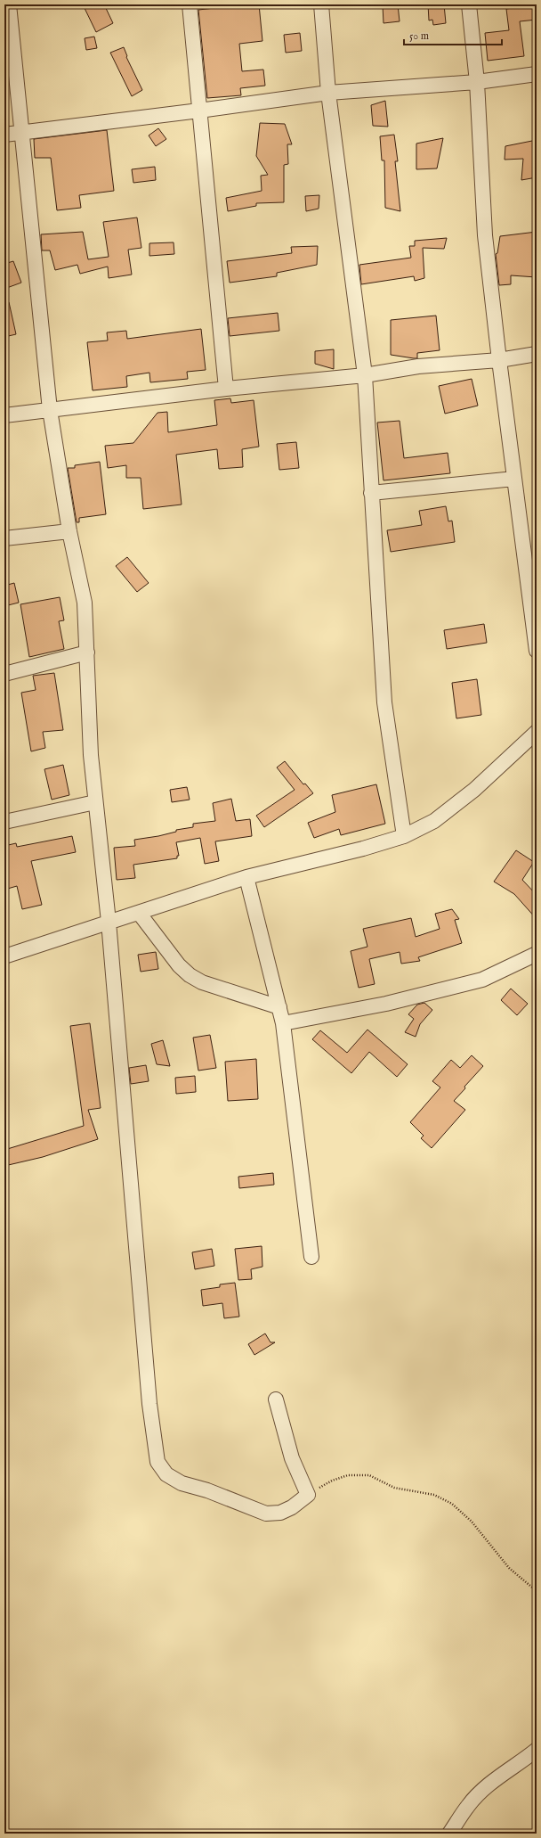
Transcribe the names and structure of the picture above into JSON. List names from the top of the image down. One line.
{"scale_bar":"50 m"}
